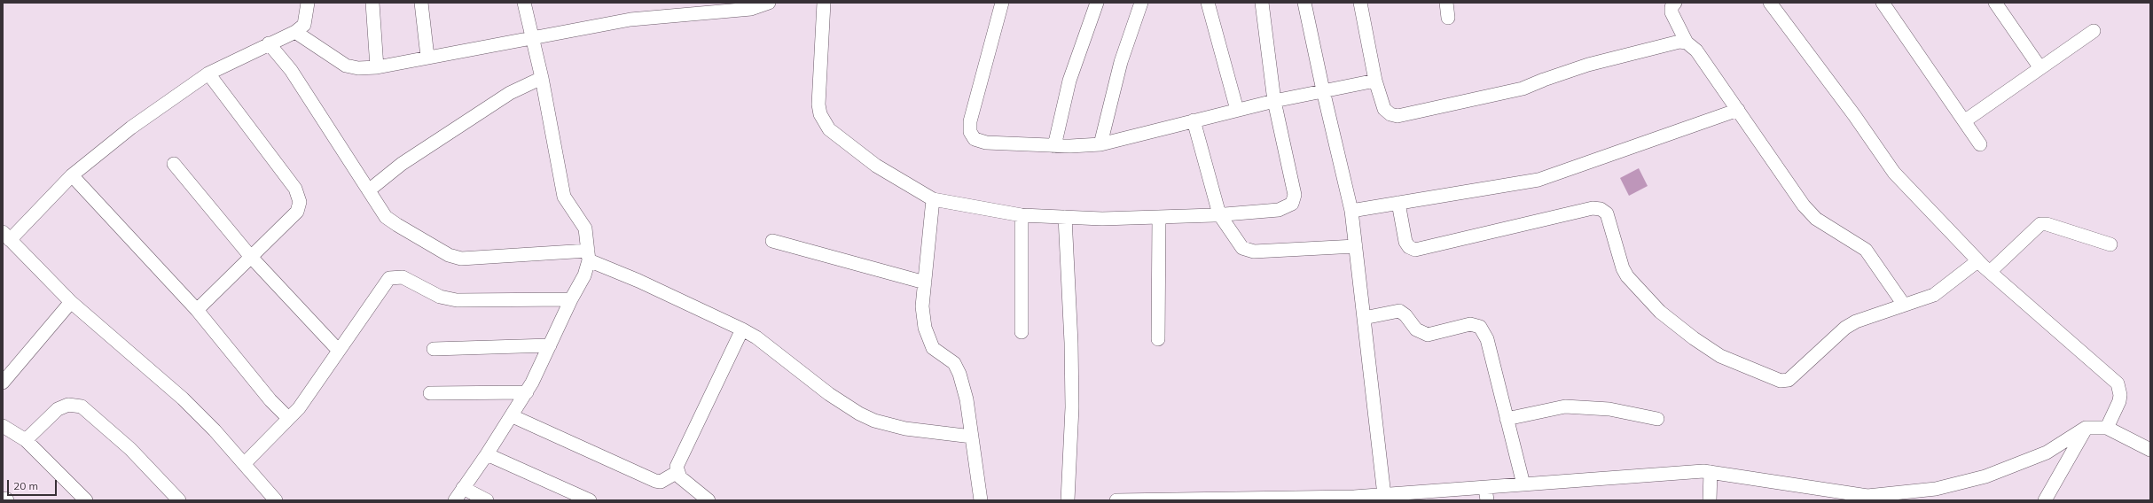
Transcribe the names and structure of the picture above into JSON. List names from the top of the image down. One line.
{"scale_bar":"20 m"}
